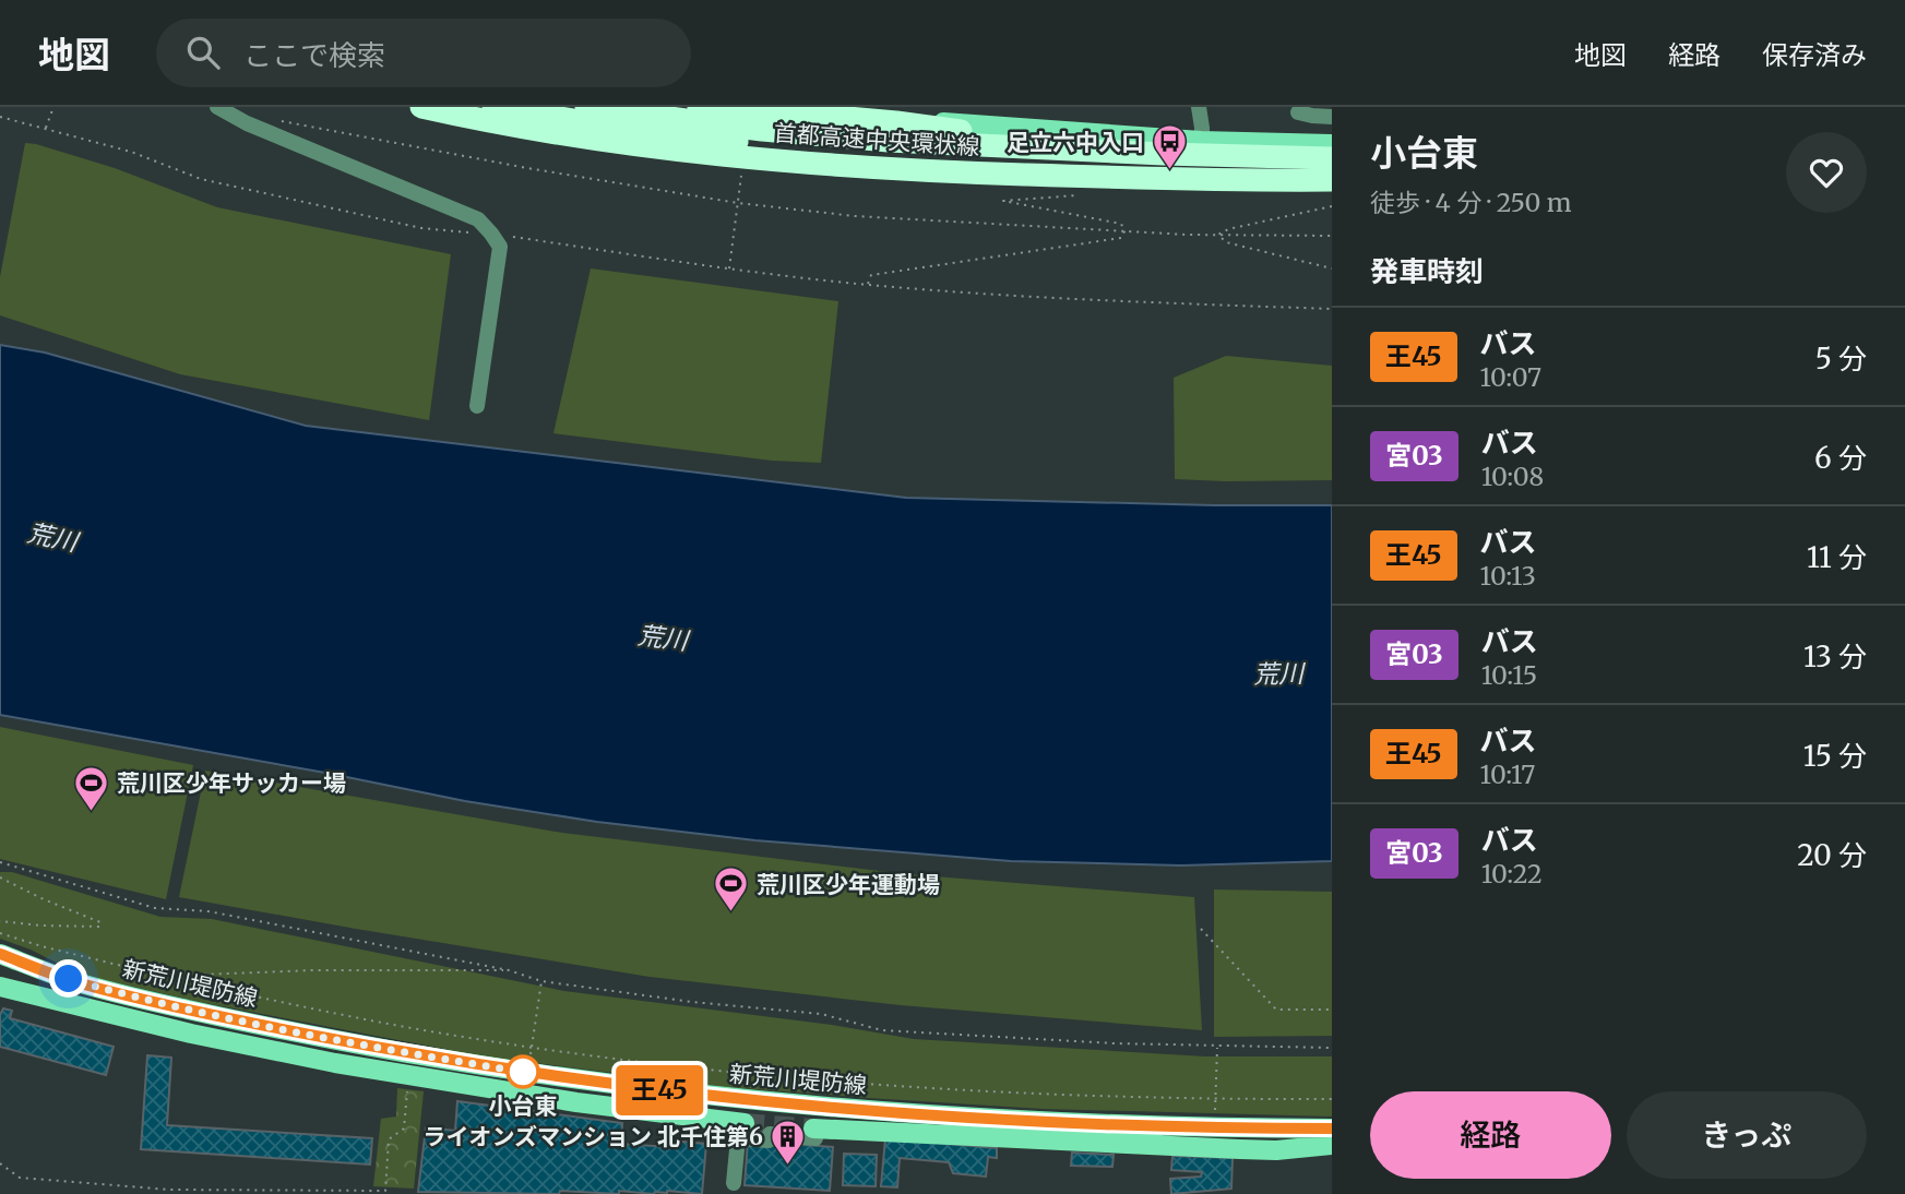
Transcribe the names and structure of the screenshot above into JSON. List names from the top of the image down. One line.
{"streets":{"highway":["首都高速中央環状線"],"main road":["新荒川堤防線"]},"water":["荒川"],"places":{"bus stop":["足立六中入口"],"sports":["荒川区少年サッカー場","荒川区少年運動場"],"other":["小台東"],"building":["ライオンズマンション 北千住第6"]},"lines":["bus line 王45"],"page":{"header":"地図","search":"ここで検索","nav":["地図","経路","保存済み"],"on_map":"王45","heading":[["小台東","徒歩 · 4 分 · 250 m"],"発車時刻"],"list":[{"mark":"王45","name":"バス","note":"10:07","value":"5 分"},{"mark":"宮03","name":"バス","note":"10:08","value":"6 分"},{"mark":"王45","name":"バス","note":"10:13","value":"11 分"},{"mark":"宮03","name":"バス","note":"10:15","value":"13 分"},{"mark":"王45","name":"バス","note":"10:17","value":"15 分"},{"mark":"宮03","name":"バス","note":"10:22","value":"20 分"}],"buttons":["経路","きっぷ"]}}
